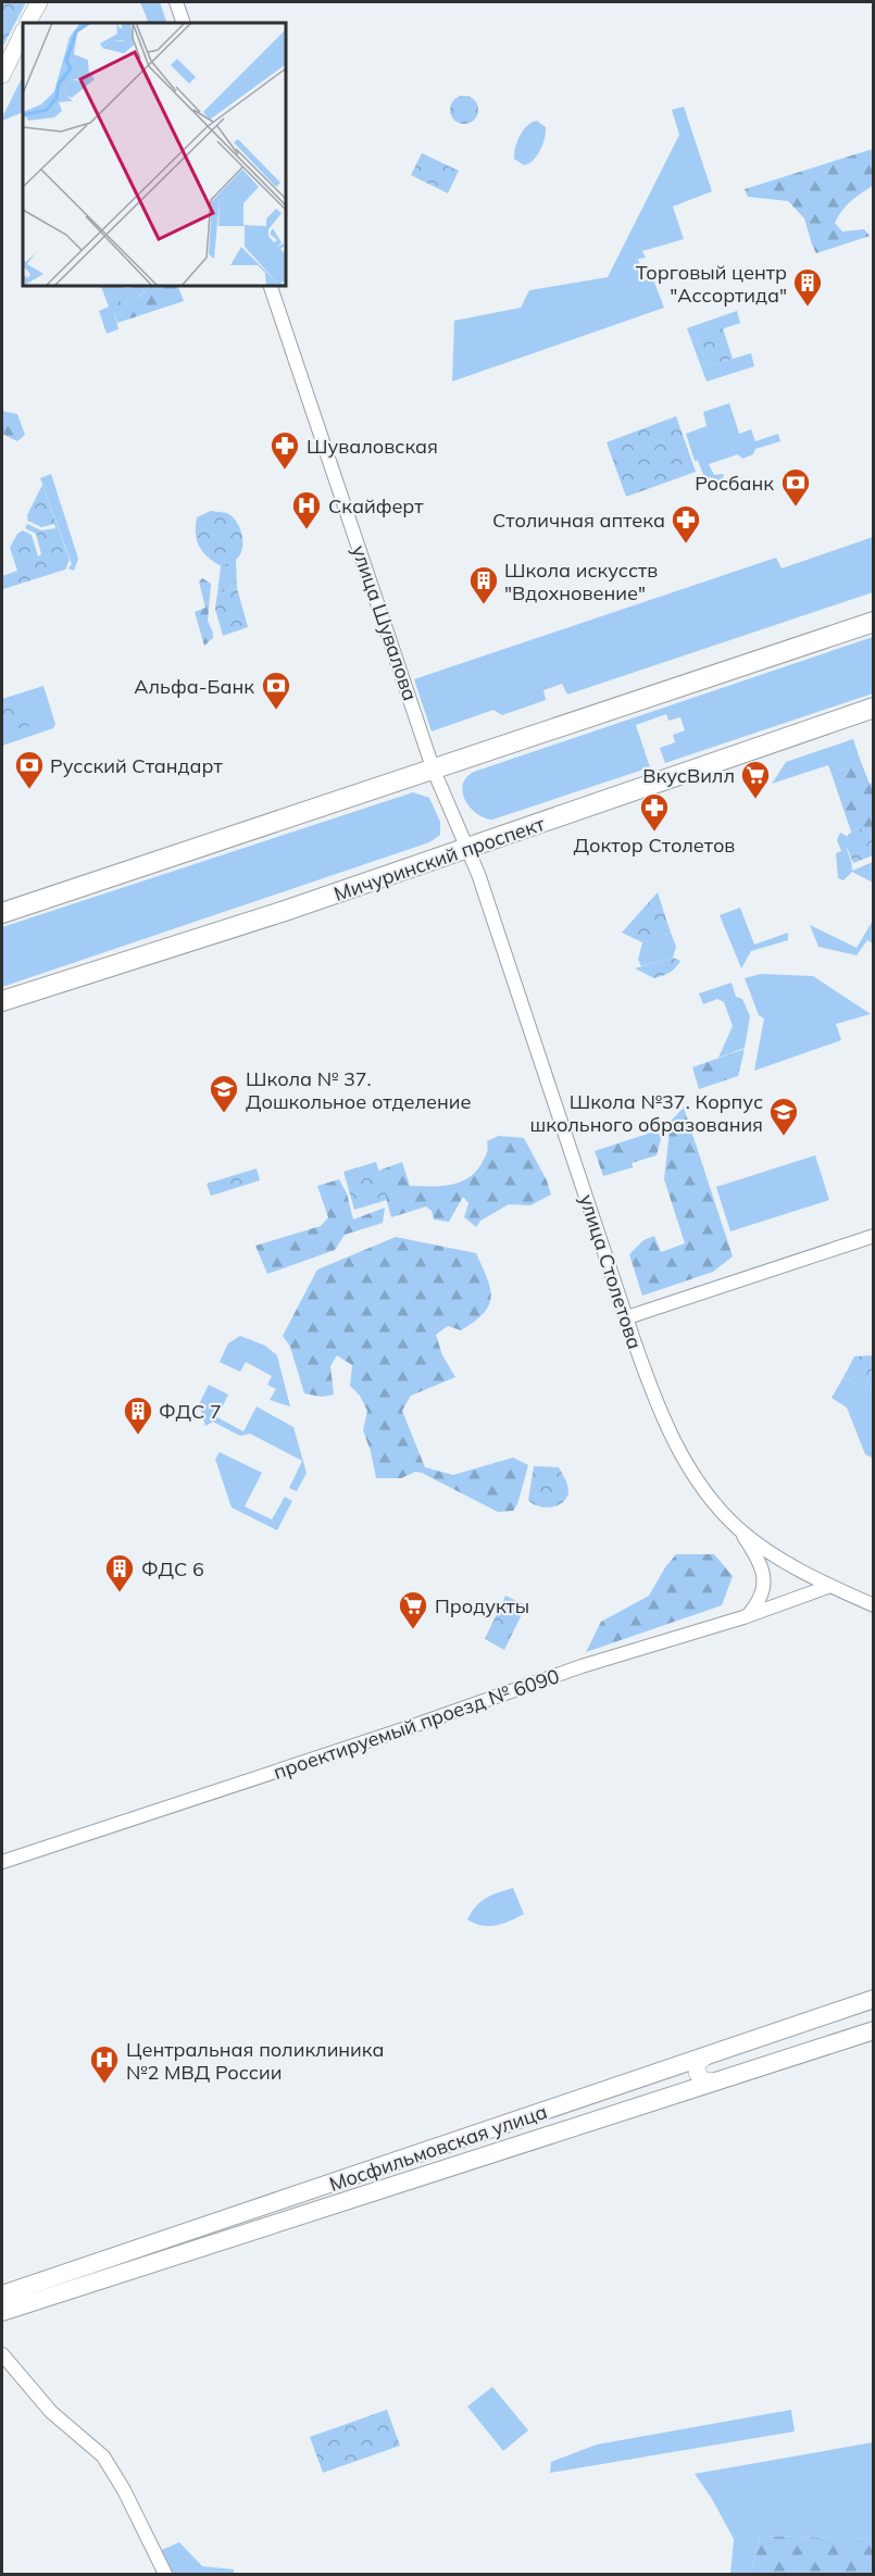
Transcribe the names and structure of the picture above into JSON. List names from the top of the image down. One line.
{"streets":{"main road":["Мичуринский проспект","Мосфильмовская улица"],"street":["улица Шувалова","улица Столетова","проектируемый проезд № 6090"]},"crossings":[["улица Шувалова","Мичуринский проспект"],["улица Шувалова","улица Столетова"],["Мичуринский проспект","улица Столетова"],["улица Столетова","проектируемый проезд № 6090"]],"places":{"building":["Торговый центр \"Ассортида\"","Школа искусств \"Вдохновение\"","ФДС 7","ФДС 6"],"pharmacy":["Шуваловская","Столичная аптека","Доктор Столетов"],"bank":["Росбанк","Альфа-Банк","Русский Стандарт"],"hospital":["Скайферт","Центральная поликлиника №2 МВД России"],"supermarket":["ВкусВилл","Продукты"],"school or university":["Школа № 37. Дошкольное отделение","Школа №37. Корпус школьного образования"]}}
